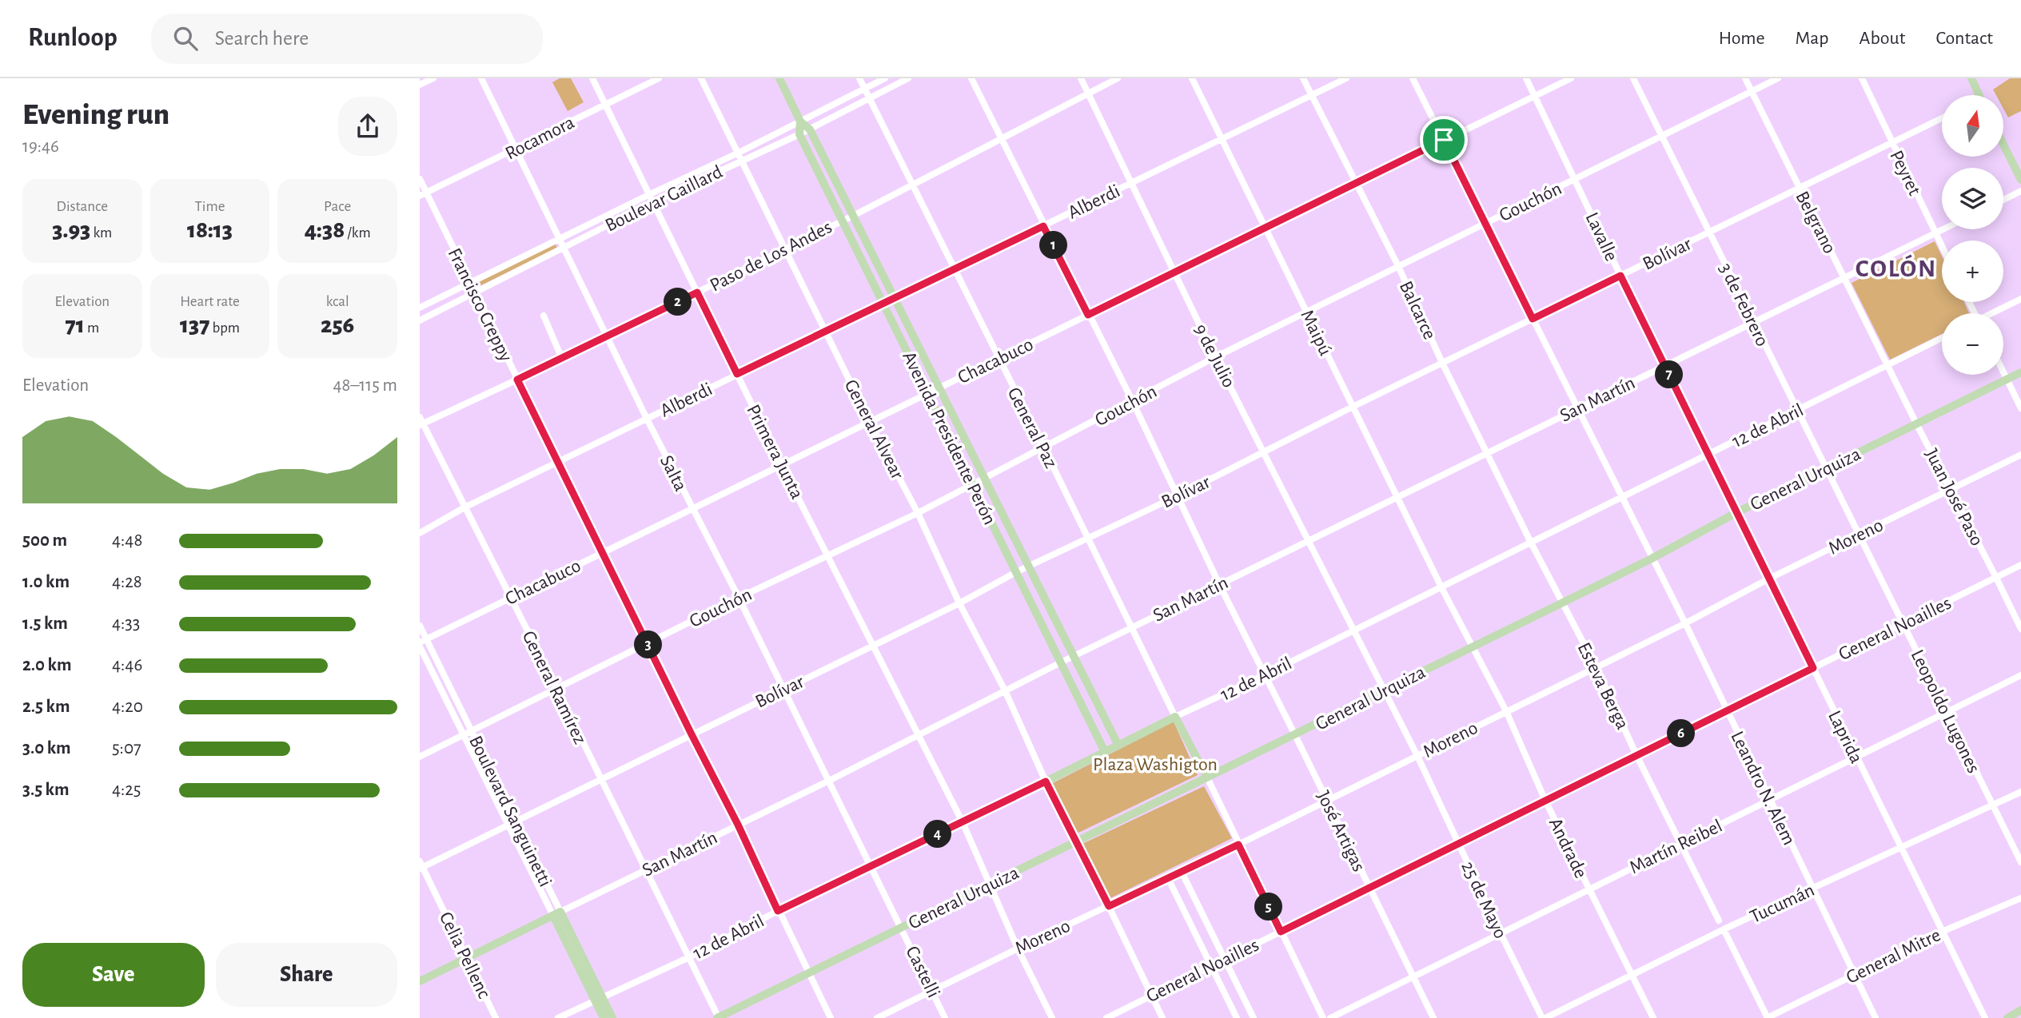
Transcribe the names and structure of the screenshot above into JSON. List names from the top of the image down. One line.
{"streets":{"main road":["San Martín","12 de Abril","Avenida Presidente Perón","General Urquiza","Boulevard Sanguinetti"],"street":["Rocamora","Peyret","Boulevar Gaillard","Alberdi","Gouchón","Belgrano","Lavalle","Bolívar","Paso de Los Andes","Francisco Creppy","3 de Febrero","Balcarce","Maipú","9 de Julio","Chacabuco","General Paz","General Alvear","Primera Junta","Salta","Juan José Paso","Moreno","General Noailles","Esteva Berga","General Ramírez","Leopoldo Lugones","Laprida","Leandro N. Alem","José Artigas","Martín Reibel","Andrade","25 de Mayo","Tucumán","Celia Pellenc","General Mitre","Castelli"]},"crossings":[["Rocamora","Francisco Creppy"],["Rocamora","Primera Junta"],["Rocamora","Salta"],["Peyret","Bolívar"],["Peyret","San Martín"],["Boulevar Gaillard","Francisco Creppy"],["Boulevar Gaillard","General Paz"],["Boulevar Gaillard","General Alvear"],["Boulevar Gaillard","Avenida Presidente Perón"],["Boulevar Gaillard","Primera Junta"],["Boulevar Gaillard","Salta"],["Alberdi","Francisco Creppy"],["Alberdi","Balcarce"],["Alberdi","Maipú"],["Alberdi","9 de Julio"],["Alberdi","General Paz"],["Alberdi","General Alvear"],["Alberdi","Avenida Presidente Perón"],["Alberdi","Primera Junta"],["Alberdi","Salta"],["Alberdi","General Ramírez"],["Alberdi","José Artigas"],["Gouchón","Belgrano"],["Gouchón","Lavalle"],["Gouchón","Francisco Creppy"],["Gouchón","3 de Febrero"],["Gouchón","Balcarce"],["Gouchón","Maipú"],["Gouchón","9 de Julio"],["Gouchón","General Paz"],["Gouchón","General Alvear"],["Gouchón","Avenida Presidente Perón"],["Gouchón","Primera Junta"],["Gouchón","Salta"],["Gouchón","General Ramírez"],["Gouchón","Leandro N. Alem"],["Gouchón","Boulevard Sanguinetti"],["Gouchón","José Artigas"],["Belgrano","Bolívar"],["Belgrano","San Martín"],["Belgrano","12 de Abril"],["Belgrano","Juan José Paso"],["Lavalle","Bolívar"],["Lavalle","Chacabuco"],["Lavalle","San Martín"],["Lavalle","12 de Abril"],["Lavalle","Laprida"],["Bolívar","Francisco Creppy"],["Bolívar","3 de Febrero"],["Bolívar","Balcarce"],["Bolívar","Maipú"],["Bolívar","9 de Julio"],["Bolívar","General Paz"],["Bolívar","General Alvear"],["Bolívar","Avenida Presidente Perón"],["Bolívar","Primera Junta"],["Bolívar","Salta"],["Bolívar","General Ramírez"],["Bolívar","Leandro N. Alem"],["Bolívar","Boulevard Sanguinetti"],["Bolívar","José Artigas"],["Bolívar","Celia Pellenc"],["Paso de Los Andes","Francisco Creppy"],["Paso de Los Andes","9 de Julio"],["Paso de Los Andes","General Paz"],["Paso de Los Andes","General Alvear"],["Paso de Los Andes","Avenida Presidente Perón"],["Paso de Los Andes","Primera Junta"],["Paso de Los Andes","Salta"],["Paso de Los Andes","General Ramírez"],["Paso de Los Andes","José Artigas"],["Francisco Creppy","Chacabuco"],["Francisco Creppy","San Martín"],["Francisco Creppy","12 de Abril"],["Francisco Creppy","General Urquiza"],["3 de Febrero","San Martín"],["3 de Febrero","12 de Abril"],["3 de Febrero","Leopoldo Lugones"],["Balcarce","Chacabuco"],["Balcarce","San Martín"],["Balcarce","12 de Abril"],["Balcarce","Esteva Berga"],["Maipú","Chacabuco"],["Maipú","San Martín"],["Maipú","12 de Abril"],["Maipú","Andrade"],["9 de Julio","Chacabuco"],["9 de Julio","San Martín"],["9 de Julio","12 de Abril"],["9 de Julio","25 de Mayo"],["Chacabuco","General Paz"],["Chacabuco","General Alvear"],["Chacabuco","Avenida Presidente Perón"],["Chacabuco","Primera Junta"],["Chacabuco","Salta"],["Chacabuco","General Ramírez"],["Chacabuco","Leandro N. Alem"],["Chacabuco","Boulevard Sanguinetti"],["Chacabuco","José Artigas"],["San Martín","General Paz"],["San Martín","General Alvear"],["San Martín","Avenida Presidente Perón"],["San Martín","Primera Junta"],["San Martín","Salta"],["San Martín","General Ramírez"],["San Martín","Leandro N. Alem"],["San Martín","Boulevard Sanguinetti"],["San Martín","José Artigas"],["San Martín","Celia Pellenc"],["12 de Abril","General Paz"],["12 de Abril","General Alvear"],["12 de Abril","Avenida Presidente Perón"],["12 de Abril","Primera Junta"],["12 de Abril","Salta"],["12 de Abril","Juan José Paso"],["12 de Abril","Esteva Berga"],["12 de Abril","General Ramírez"],["12 de Abril","Leopoldo Lugones"],["12 de Abril","Laprida"],["12 de Abril","Leandro N. Alem"],["12 de Abril","Boulevard Sanguinetti"],["12 de Abril","José Artigas"],["12 de Abril","Andrade"],["12 de Abril","25 de Mayo"],["12 de Abril","Castelli"],["Primera Junta","General Urquiza"],["Primera Junta","Moreno"],["Salta","Castelli"],["General Urquiza","Juan José Paso"],["General Urquiza","Esteva Berga"],["General Urquiza","General Ramírez"],["General Urquiza","Leopoldo Lugones"],["General Urquiza","Laprida"],["General Urquiza","Leandro N. Alem"],["General Urquiza","José Artigas"],["General Urquiza","Andrade"],["General Urquiza","25 de Mayo"],["General Urquiza","Castelli"],["Juan José Paso","Moreno"],["Juan José Paso","General Noailles"],["Moreno","Esteva Berga"],["Moreno","Leopoldo Lugones"],["Moreno","Laprida"],["Moreno","Leandro N. Alem"],["Moreno","José Artigas"],["Moreno","Andrade"],["Moreno","25 de Mayo"],["Moreno","Castelli"],["General Noailles","Esteva Berga"],["General Noailles","Leopoldo Lugones"],["General Noailles","Laprida"],["General Noailles","Leandro N. Alem"],["General Noailles","José Artigas"],["General Noailles","Andrade"],["General Noailles","25 de Mayo"],["Esteva Berga","Martín Reibel"],["Leopoldo Lugones","Martín Reibel"],["Leopoldo Lugones","Tucumán"],["Laprida","Martín Reibel"],["Laprida","Tucumán"],["Laprida","General Mitre"],["Leandro N. Alem","Martín Reibel"],["Leandro N. Alem","Tucumán"],["Leandro N. Alem","General Mitre"],["José Artigas","Martín Reibel"],["Martín Reibel","Andrade"],["Martín Reibel","25 de Mayo"],["Andrade","Tucumán"],["25 de Mayo","Tucumán"]],"districts":["COLÓN"],"parks":["Plaza Washigton"],"north":"top","page":{"header":"Runloop","search":"Search here","nav":["Home","Map","About","Contact"],"heading":["Evening run","19:46"],"map_buttons":["+","−"],"stats":[["Distance","3.93 km"],["Time","18:13"],["Pace","4:38 /km"],["Elevation","71 m"],["Heart rate","137 bpm"],["kcal","256"]],"pins":["1","2","7","3","6","4","5"],"chart":["Elevation","48–115 m"],"list":[{"name":"500 m","note":"4:48"},{"name":"1.0 km","note":"4:28"},{"name":"1.5 km","note":"4:33"},{"name":"2.0 km","note":"4:46"},{"name":"2.5 km","note":"4:20"},{"name":"3.0 km","note":"5:07"},{"name":"3.5 km","note":"4:25"}],"buttons":["Save","Share"]}}
